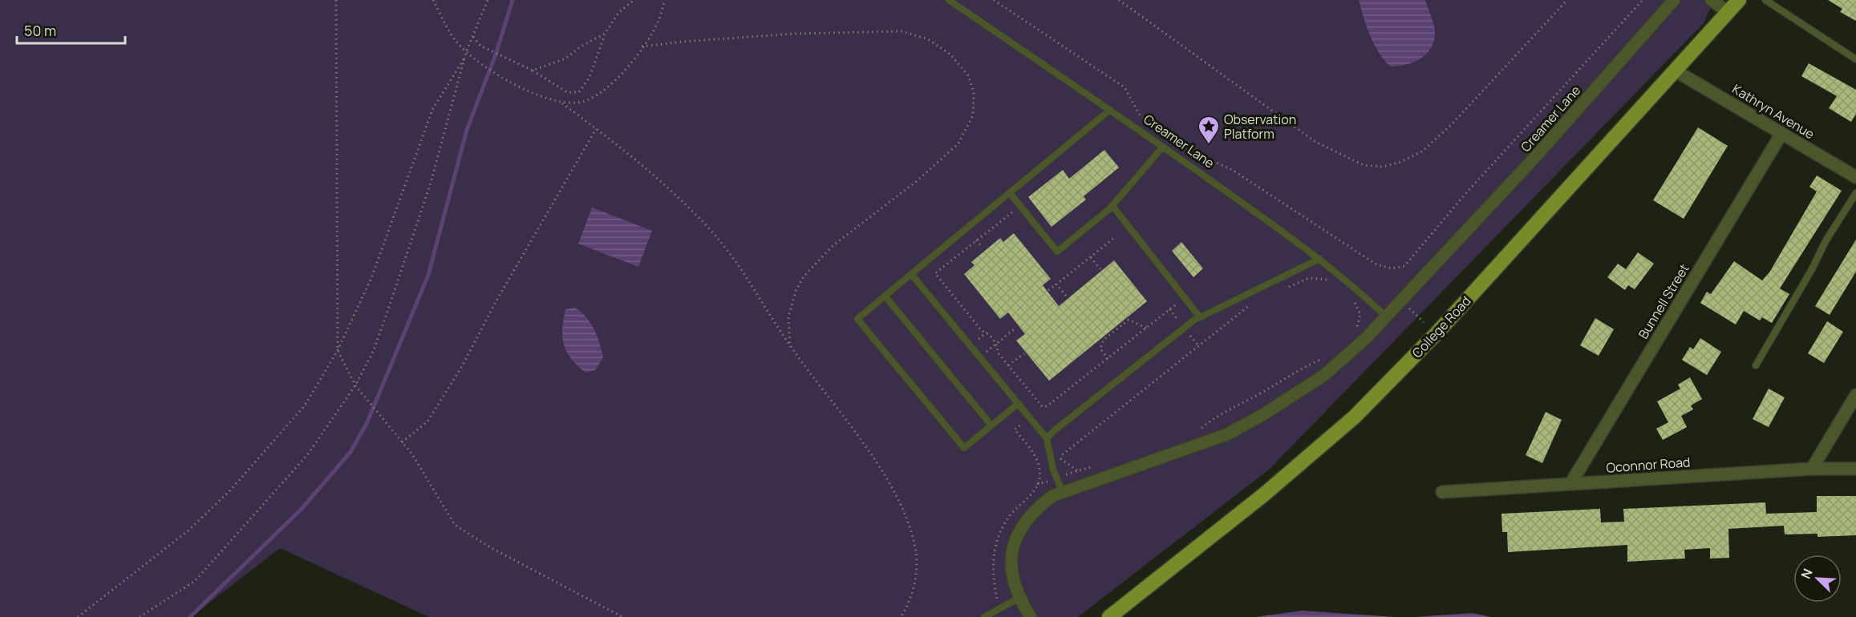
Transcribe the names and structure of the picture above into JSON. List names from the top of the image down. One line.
{"streets":{"main road":["College Road"],"street":["Kathryn Avenue","Creamer Lane","Bunnell Street","Oconnor Road"]},"crossings":[["Kathryn Avenue","Bunnell Street"],["Kathryn Avenue","College Road"],["Bunnell Street","Oconnor Road"]],"places":{"place":["Observation Platform"]},"scale_bar":"50 m","north":"top left"}
